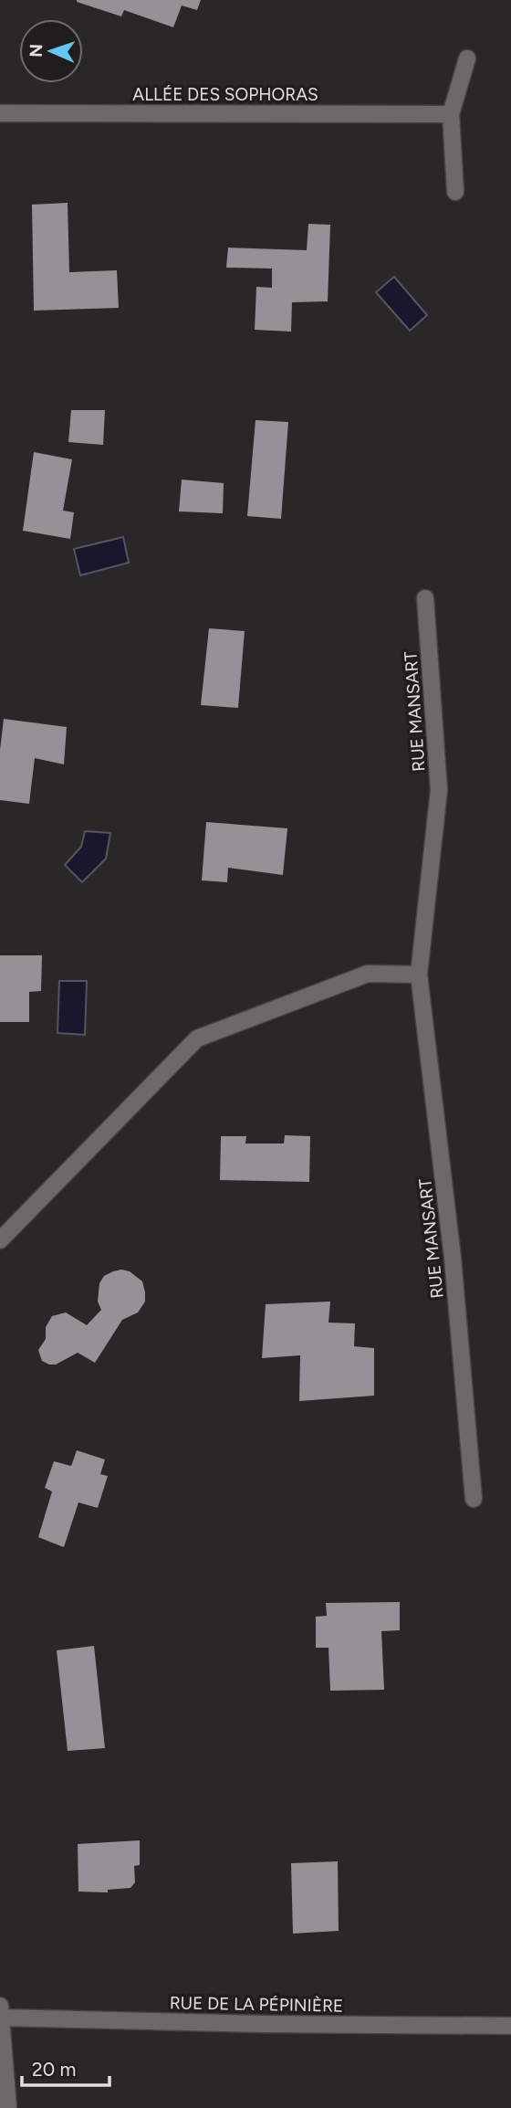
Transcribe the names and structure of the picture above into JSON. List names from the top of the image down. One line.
{"streets":{"street":["ALLÉE DES SOPHORAS","RUE MANSART","RUE DE LA PÉPINIÈRE"]},"scale_bar":"20 m","north":"left"}
